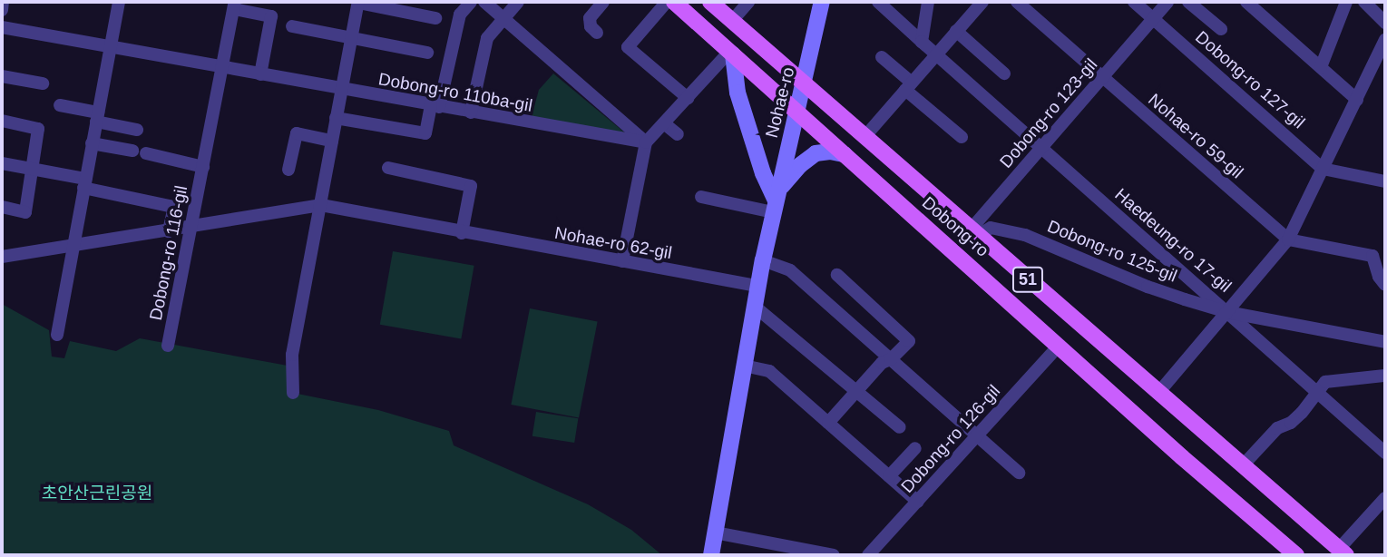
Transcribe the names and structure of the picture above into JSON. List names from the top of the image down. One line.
{"streets":{"main road":["Nohae-ro","Dobong-ro","51"],"street":["Dobong-ro 127-gil","Dobong-ro 110ba-gil","Dobong-ro 123-gil","Nohae-ro 59-gil","Haedeung-ro 17-gil","Nohae-ro 62-gil","Dobong-ro 125-gil","Dobong-ro 116-gil","Dobong-ro 126-gil"]},"crossings":[["Dobong-ro 127-gil","Dobong-ro 123-gil"],["Dobong-ro 110ba-gil","Dobong-ro 116-gil"],["Nohae-ro","Dobong-ro"],["Nohae-ro","Nohae-ro 62-gil"],["Dobong-ro 123-gil","Nohae-ro 59-gil"],["Dobong-ro 123-gil","Dobong-ro"],["Dobong-ro 123-gil","Haedeung-ro 17-gil"],["Dobong-ro 123-gil","Dobong-ro 125-gil"],["Dobong-ro","Dobong-ro 125-gil"],["Dobong-ro","Dobong-ro 126-gil"],["Haedeung-ro 17-gil","Dobong-ro 125-gil"],["Nohae-ro 62-gil","Dobong-ro 116-gil"]],"parks":["초안산근린공원"]}
